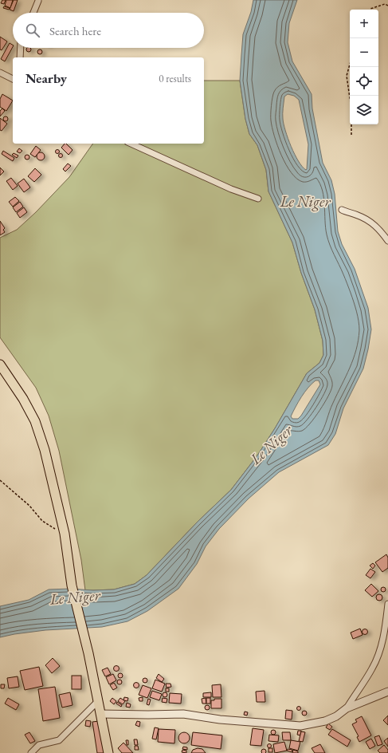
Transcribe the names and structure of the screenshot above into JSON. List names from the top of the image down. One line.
{"water":["Le Niger"],"page":{"map_buttons":["+","−"],"search":"Search here","heading":["Nearby","0 results"]}}
